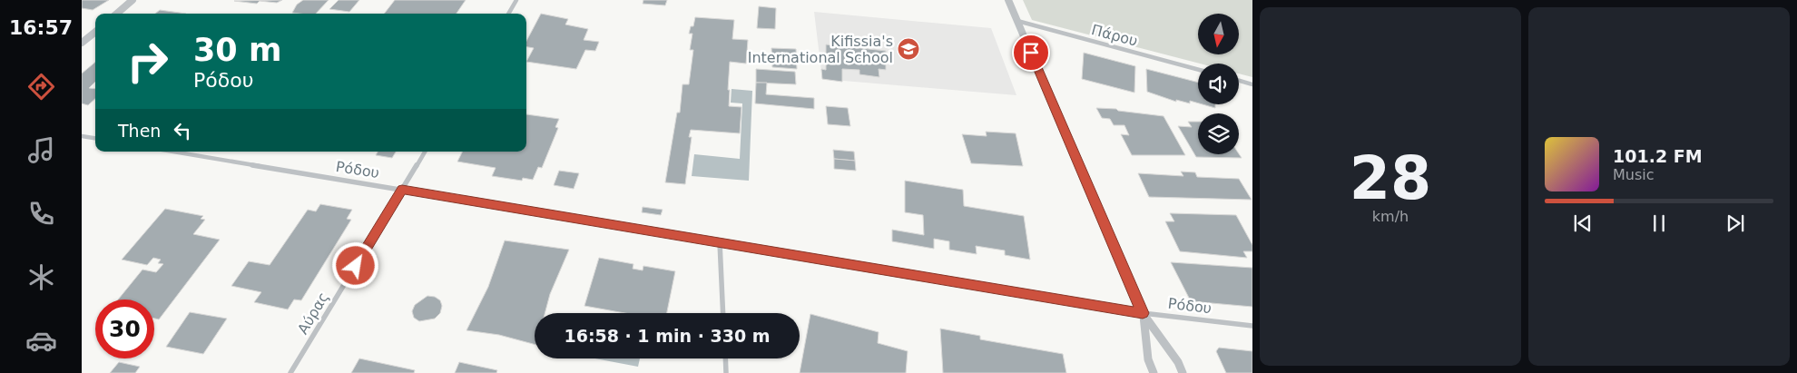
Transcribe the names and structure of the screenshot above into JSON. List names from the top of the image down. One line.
{"streets":{"street":["Πάρου","Ρόδου","Αύρας"]},"crossings":[["Ρόδου","Αύρας"]],"places":{"school or university":["Kifissia's International School"]},"north":"bottom","page":{"tabs":"16:57","tile":["28","km/h"],"turn":["30 m","Ρόδου"],"then":"Then","song":["101.2 FM","Music"],"limit":"30","trip":"16:58 · 1 min · 330 m"}}
